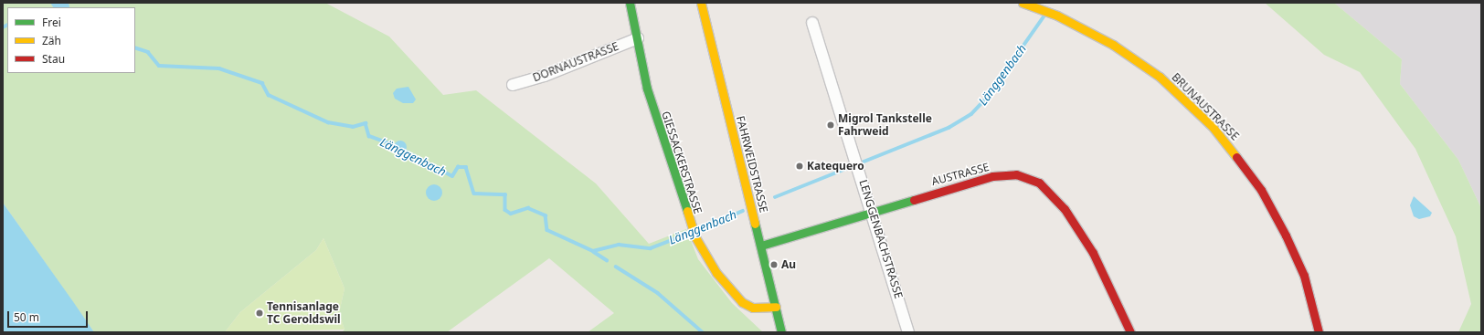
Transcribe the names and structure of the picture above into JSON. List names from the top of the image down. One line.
{"streets":{"street":["DORNAUSTRASSE","BRUNAUSTRASSE","GIESSACKERSTRASSE","FAHRWEIDSTRASSE","AUSTRASSE","LENGGENBACHSTRASSE"]},"crossings":[["DORNAUSTRASSE","GIESSACKERSTRASSE"],["GIESSACKERSTRASSE","FAHRWEIDSTRASSE"],["FAHRWEIDSTRASSE","AUSTRASSE"],["AUSTRASSE","LENGGENBACHSTRASSE"]],"water":["Länggenbach"],"places":["Migrol Tankstelle Fahrweid","Katequero","Au","Tennisanlage TC Geroldswil"],"legend":["Frei","Zäh","Stau"],"scale_bar":"50 m"}
